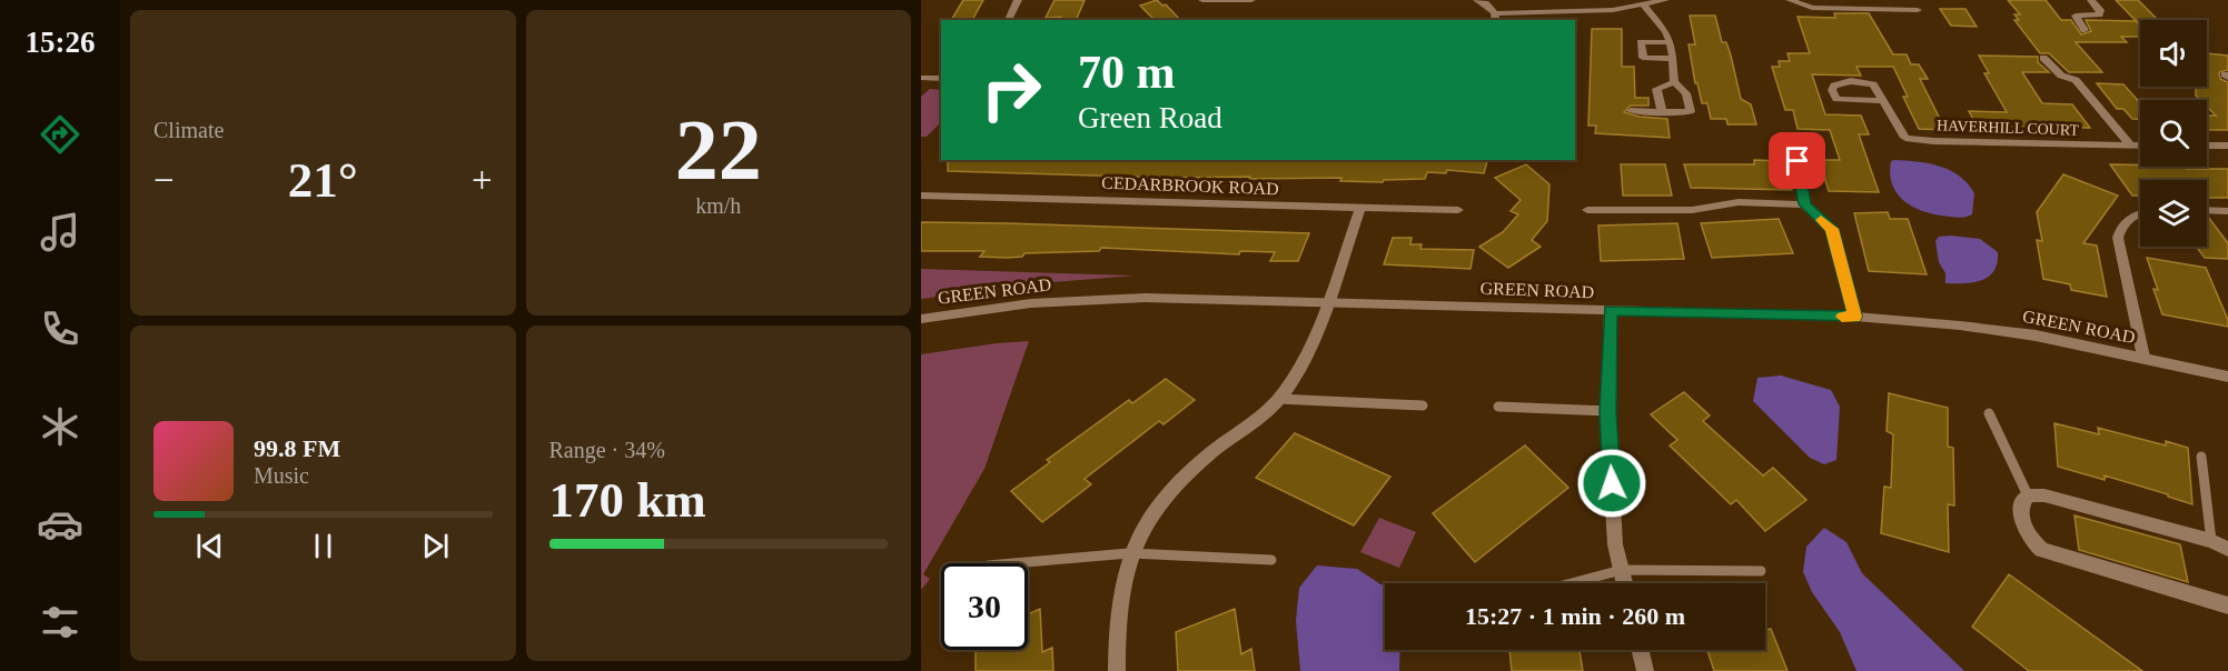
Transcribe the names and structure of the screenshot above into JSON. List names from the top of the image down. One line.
{"streets":{"street":["HAVERHILL COURT","CEDARBROOK ROAD","GREEN ROAD"]},"page":{"tabs":"15:26","tile":["Climate",["22","km/h"],["Range · 34%","170 km"]],"turn":["70 m","Green Road"],"heat":["−","21°","+"],"song":["99.8 FM","Music"],"limit":"30","trip":"15:27 · 1 min · 260 m"}}
